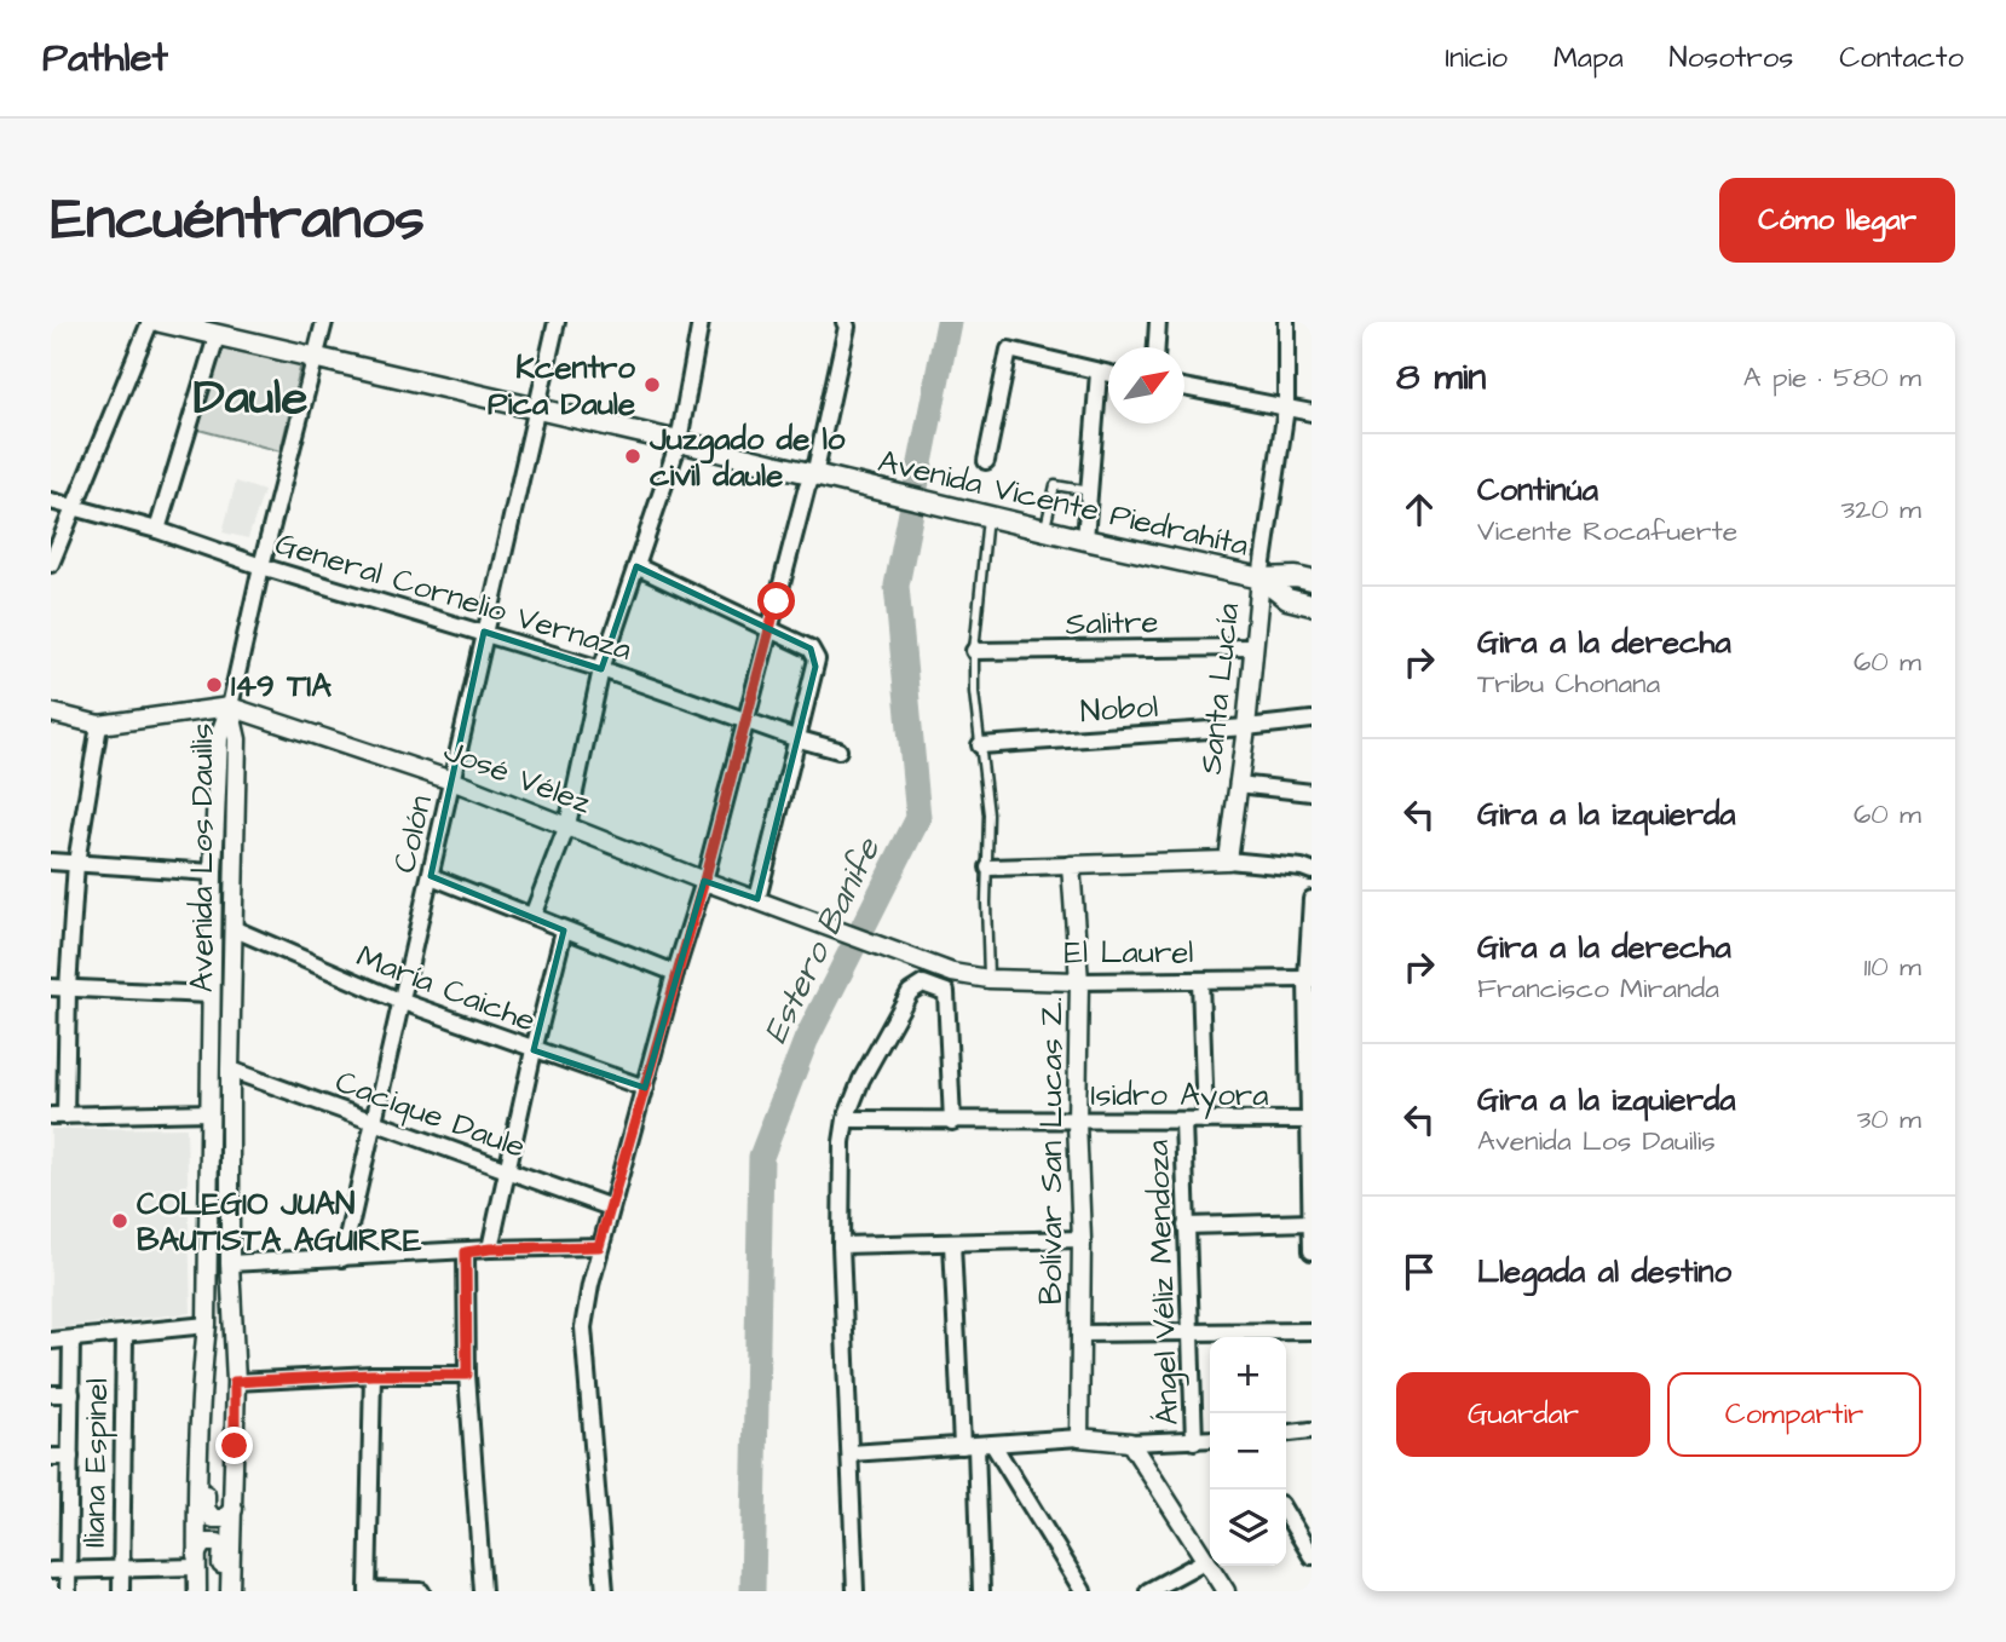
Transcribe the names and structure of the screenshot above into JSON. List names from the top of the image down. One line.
{"streets":{"main road":["Avenida Vicente Piedrahíta"],"street":["General Cornelio Vernaza","Salitre","Santa Lucía","Nobol","José Vélez","Colón","Avenida Los Dauilis","El Laurel","María Caiche","Isidro Ayora","Cacique Daule","Bolívar San Lucas Z.","Ángel Véliz Mendoza","Iliana Espinel"]},"crossings":[["Avenida Vicente Piedrahíta","Santa Lucía"],["Avenida Vicente Piedrahíta","Colón"],["General Cornelio Vernaza","Colón"],["Salitre","Santa Lucía"],["Santa Lucía","Nobol"],["José Vélez","Colón"],["José Vélez","Avenida Los Dauilis"],["José Vélez","El Laurel"],["Colón","María Caiche"],["Colón","Cacique Daule"],["Avenida Los Dauilis","María Caiche"],["Avenida Los Dauilis","Cacique Daule"],["El Laurel","Bolívar San Lucas Z."],["El Laurel","Ángel Véliz Mendoza"],["Isidro Ayora","Bolívar San Lucas Z."],["Isidro Ayora","Ángel Véliz Mendoza"]],"districts":["Daule"],"water":["Estero Banife"],"places":["Kcentro Pica Daule","Juzgado de lo civil daule","149 TIA","COLEGIO JUAN BAUTISTA AGUIRRE"],"north":"top right","page":{"header":"Pathlet","nav":["Inicio","Mapa","Nosotros","Contacto"],"buttons":["Cómo llegar",["Guardar","Compartir"]],"title":"Encuéntranos","heading":["8 min","A pie · 580 m"],"list":[["Continúa","Vicente Rocafuerte","320 m"],["Gira a la derecha","Tribu Chonana","60 m"],["Gira a la izquierda","60 m"],["Gira a la derecha","Francisco Miranda","110 m"],["Gira a la izquierda","Avenida Los Dauilis","30 m"],"Llegada al destino"],"map_buttons":["+","−"]}}
